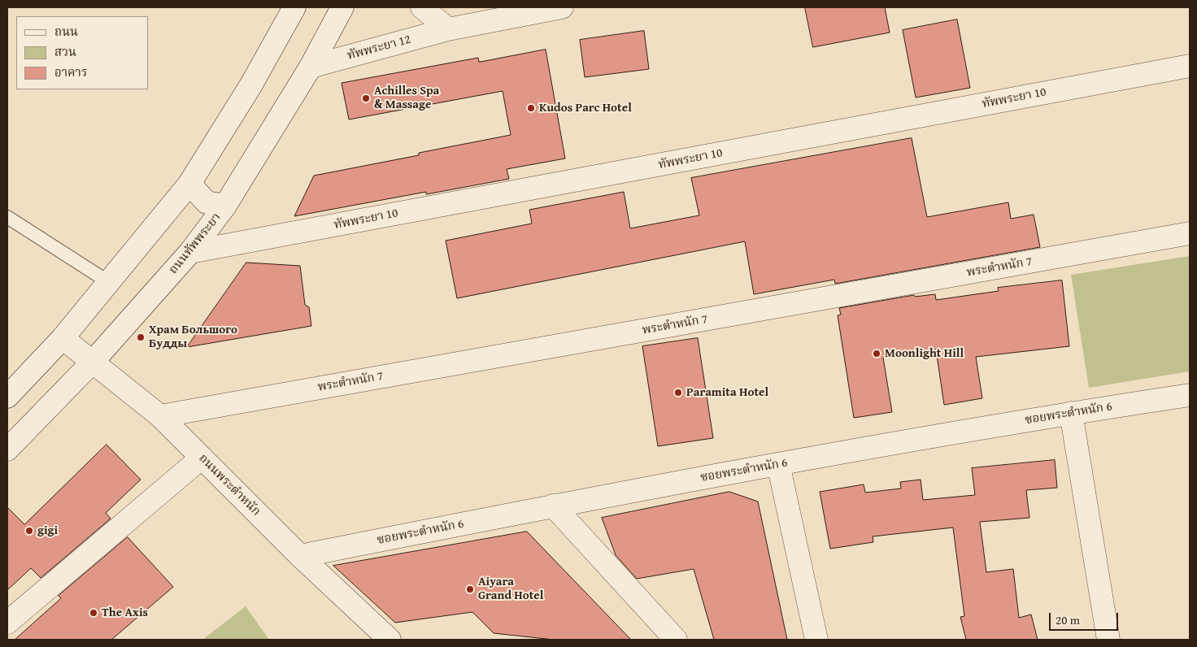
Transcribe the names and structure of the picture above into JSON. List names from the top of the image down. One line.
{"streets":{"street":["ทัพพระยา 12","ทัพพระยา 10","ถนนทัพพระยา","พระตำหนัก 7","ซอยพระตำหนัก 6","ถนนพระตำหนัก"]},"crossings":[["ทัพพระยา 12","ถนนทัพพระยา"],["ทัพพระยา 10","ถนนทัพพระยา"],["ถนนทัพพระยา","ถนนพระตำหนัก"],["พระตำหนัก 7","ถนนพระตำหนัก"],["ซอยพระตำหนัก 6","ถนนพระตำหนัก"]],"places":["Achilles Spa & Massage","Kudos Parc Hotel","Храм Большого Будды","Moonlight Hill","Paramita Hotel","gigi","Aiyara Grand Hotel","The Axis"],"legend":["ถนน","สวน","อาคาร"],"scale_bar":"20 m"}
